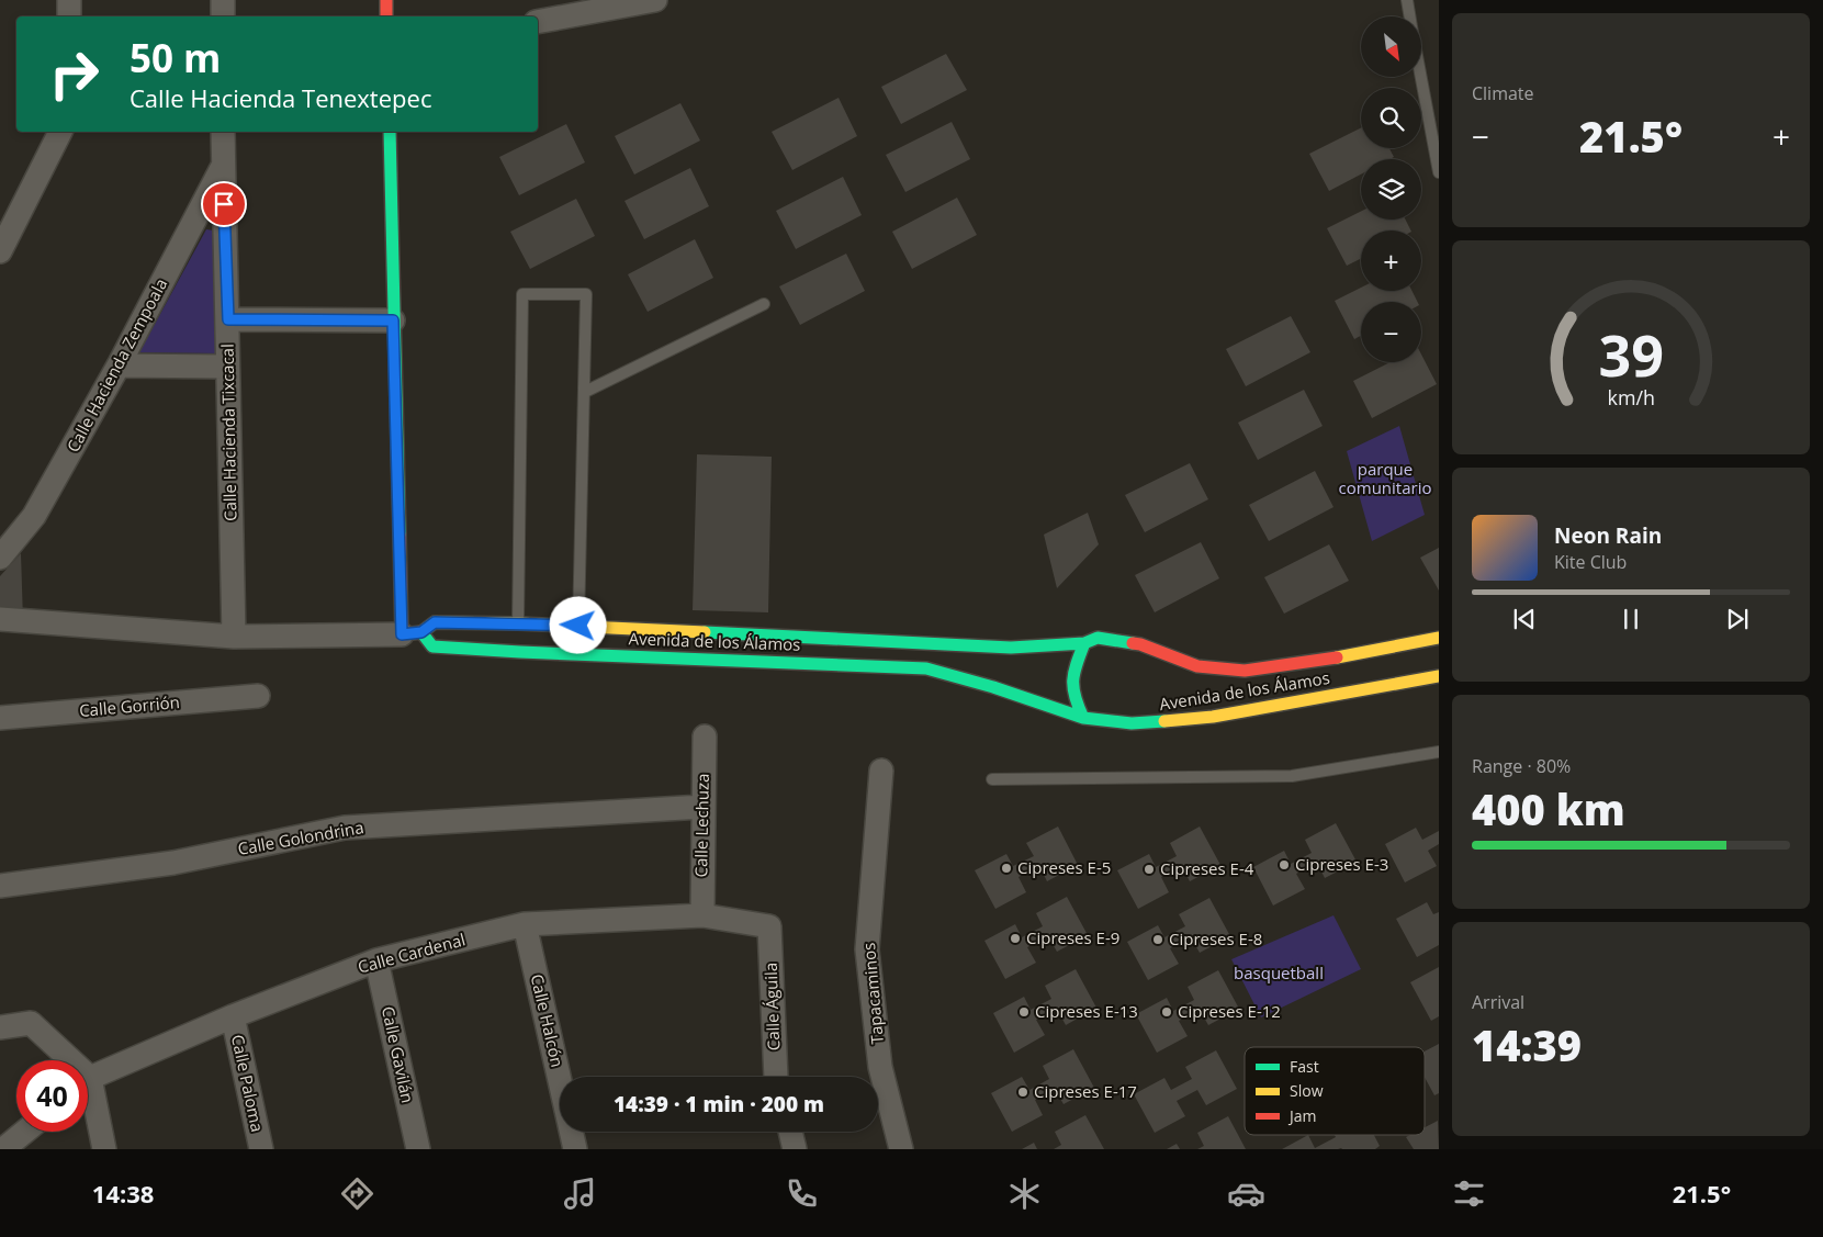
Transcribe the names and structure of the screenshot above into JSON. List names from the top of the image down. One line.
{"streets":{"street":["Calle Hacienda Zempoala","Calle Hacienda Tixcacal","Avenida de los Álamos","Calle Gorrión","Calle Lechuza","Calle Golondrina","Calle Cardenal","Tapacaminos","Calle Águila","Calle Halcón","Calle Gavilán","Calle Paloma"]},"crossings":[["Calle Hacienda Zempoala","Calle Hacienda Tixcacal"],["Calle Lechuza","Calle Golondrina"],["Calle Lechuza","Calle Cardenal"],["Calle Cardenal","Calle Águila"],["Calle Cardenal","Calle Halcón"],["Calle Cardenal","Calle Gavilán"],["Calle Cardenal","Calle Paloma"]],"parks":["parque comunitario","basquetball"],"places":["Cipreses E-3","Cipreses E-5","Cipreses E-4","Cipreses E-9","Cipreses E-8","Cipreses E-13","Cipreses E-12","Cipreses E-17"],"legend":["Fast","Slow","Jam"],"north":"bottom right","page":{"tile":["Climate",["Range · 80%","400 km"],["Arrival","14:39"]],"map_buttons":["+","−"],"turn":["50 m","Calle Hacienda Tenextepec"],"heat":["−","21.5°","+"],"song":["Neon Rain","Kite Club"],"limit":"40","trip":"14:39 · 1 min · 200 m","tabs":["14:38","21.5°"],"gauge":["39","km/h"]}}
